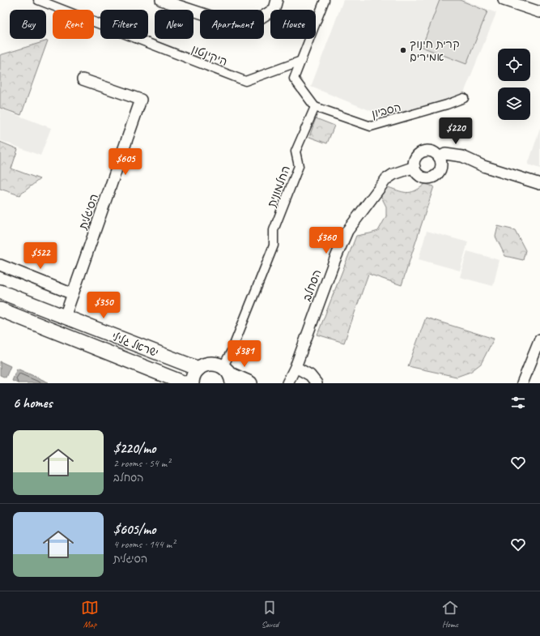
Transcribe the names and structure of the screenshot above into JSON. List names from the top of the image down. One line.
{"streets":{"street":["היקינטון","הסביון","החלמונית","הסיגלית","הסחלב","ישראל גלילי"]},"crossings":[["הסביון","החלמונית"],["הסיגלית","ישראל גלילי"]],"places":["קרית חינוך אמירים"],"page":{"chip":["Buy","Rent","Filters","New","Apartment","House"],"price":["$220","$605","$360","$522","$350","$381"],"heading":"6 homes","list":[{"name":"$220/mo","note":"2 rooms · 54 m² · הסחלב"},{"name":"$605/mo","note":"4 rooms · 144 m² · הסיגלית"}],"tabs":["Map","Saved","Home"]}}
